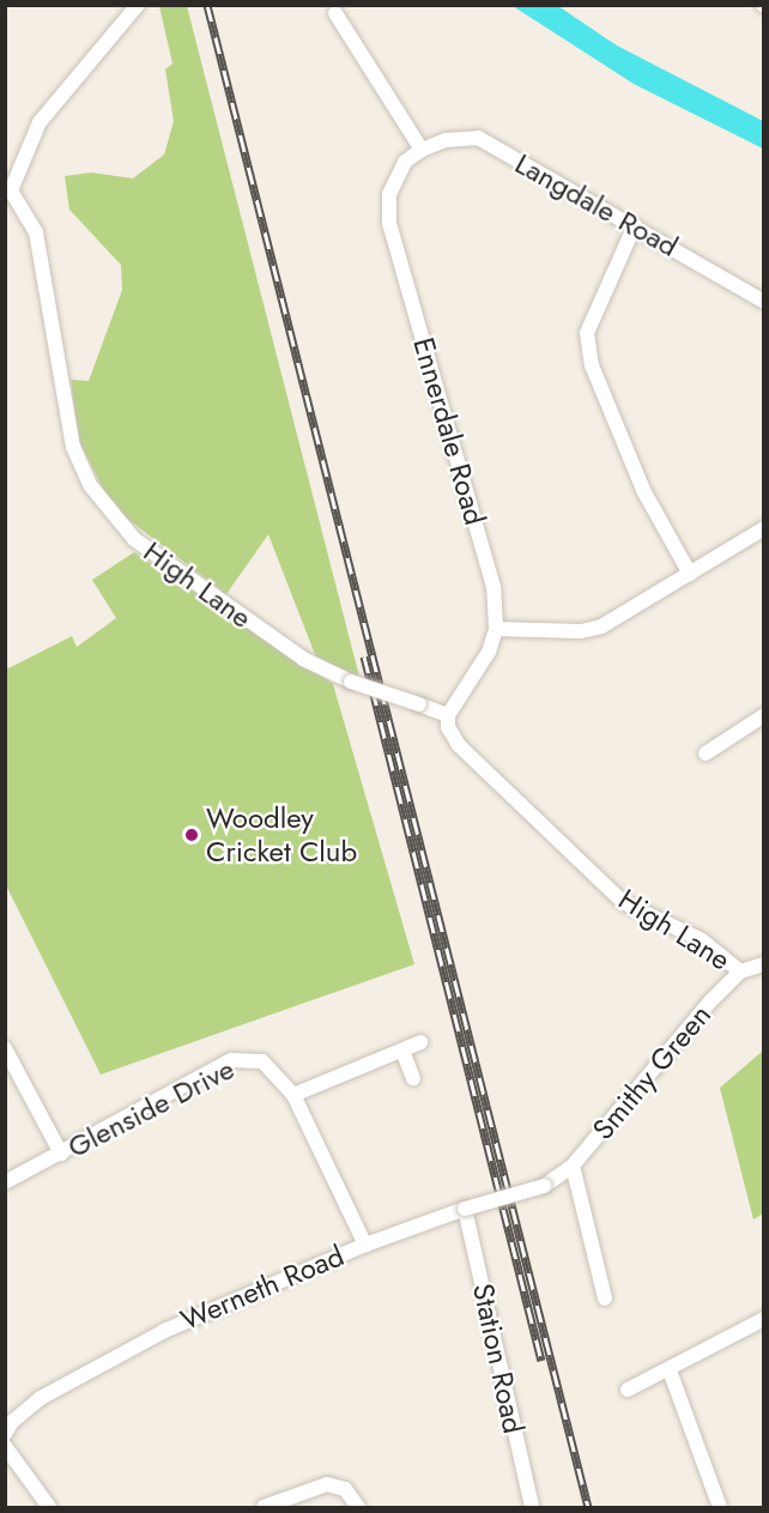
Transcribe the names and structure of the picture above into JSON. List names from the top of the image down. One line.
{"streets":{"street":["Langdale Road","Ennerdale Road","High Lane","Smithy Green","Glenside Drive","Werneth Road","Station Road"]},"crossings":[["Langdale Road","Ennerdale Road"],["Ennerdale Road","High Lane"],["High Lane","Smithy Green"],["Smithy Green","Werneth Road"],["Glenside Drive","Werneth Road"],["Werneth Road","Station Road"]],"places":["Woodley Cricket Club"]}
